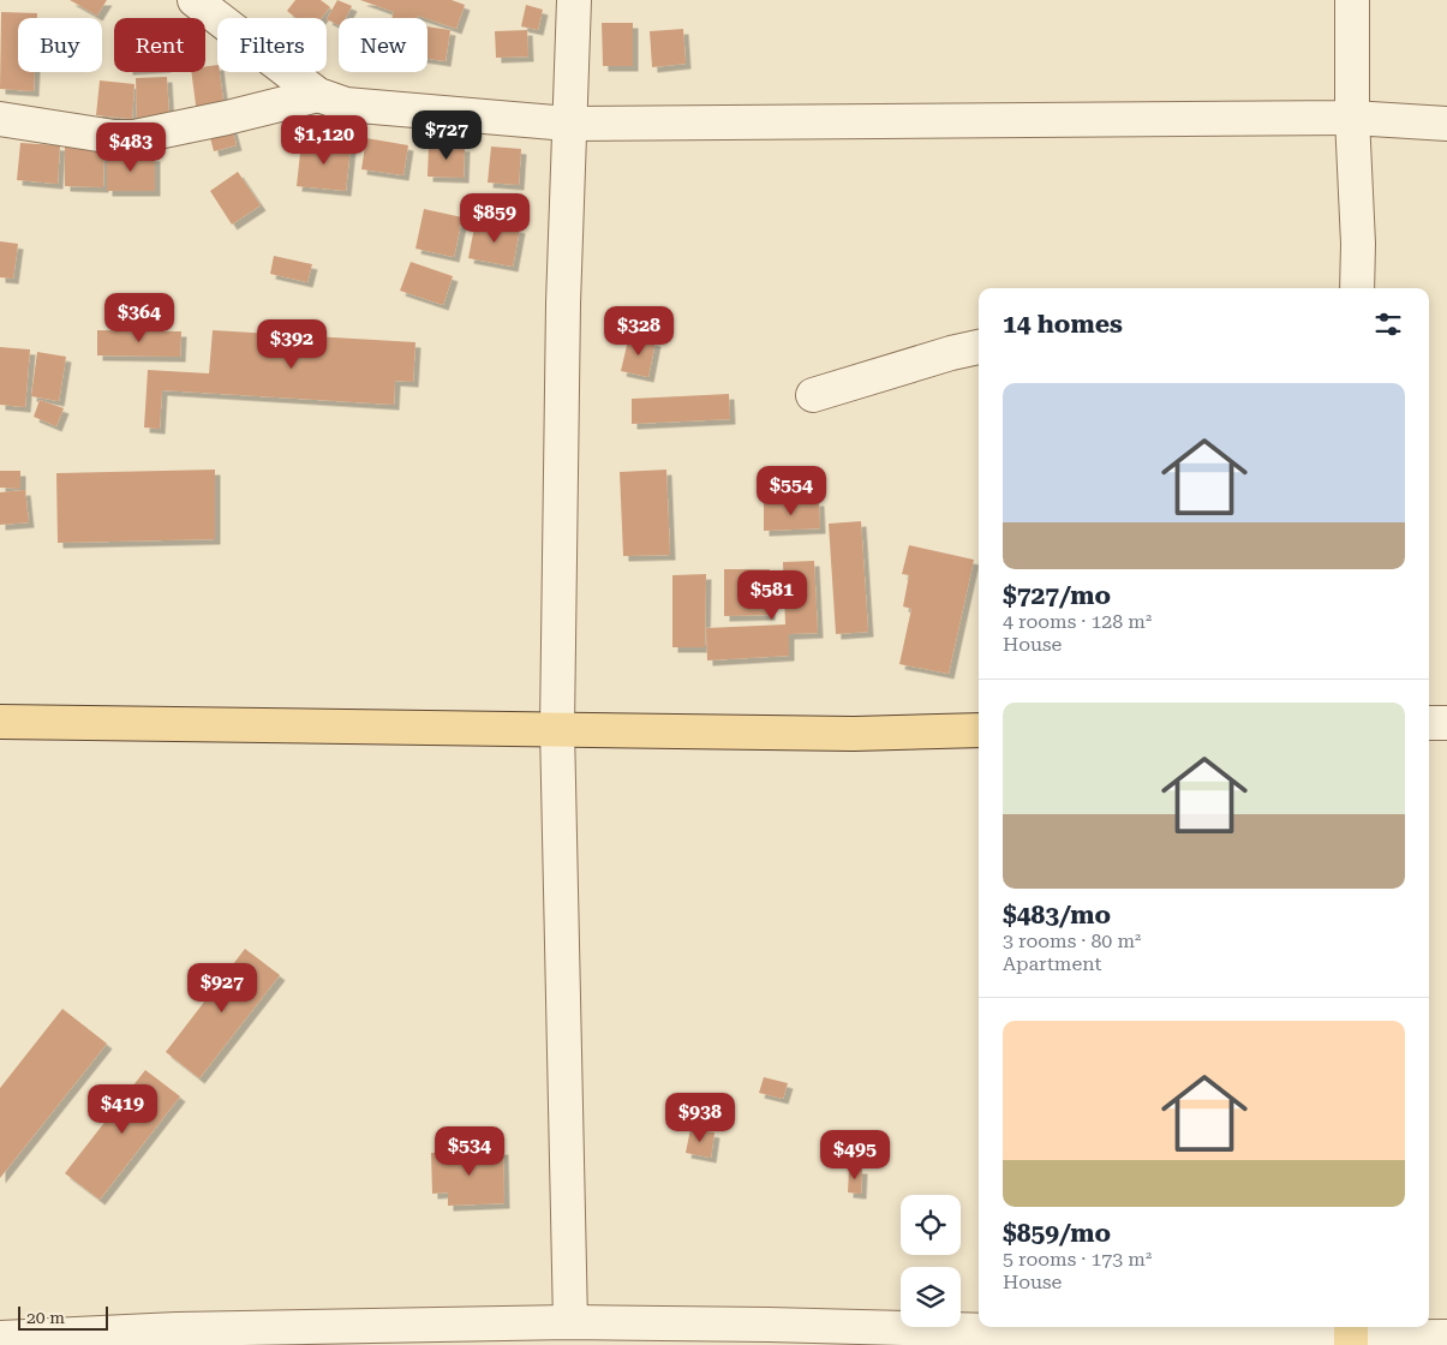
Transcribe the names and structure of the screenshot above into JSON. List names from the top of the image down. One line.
{"scale_bar":"20 m","page":{"chip":["Buy","Rent","Filters","New"],"price":["$727","$1,120","$483","$859","$364","$328","$392","$554","$581","$927","$419","$938","$534","$495"],"heading":"14 homes","list":[{"name":"$727/mo","note":"4 rooms · 128 m² · House"},{"name":"$483/mo","note":"3 rooms · 80 m² · Apartment"},{"name":"$859/mo","note":"5 rooms · 173 m² · House"}],"scale":"20 m"}}
